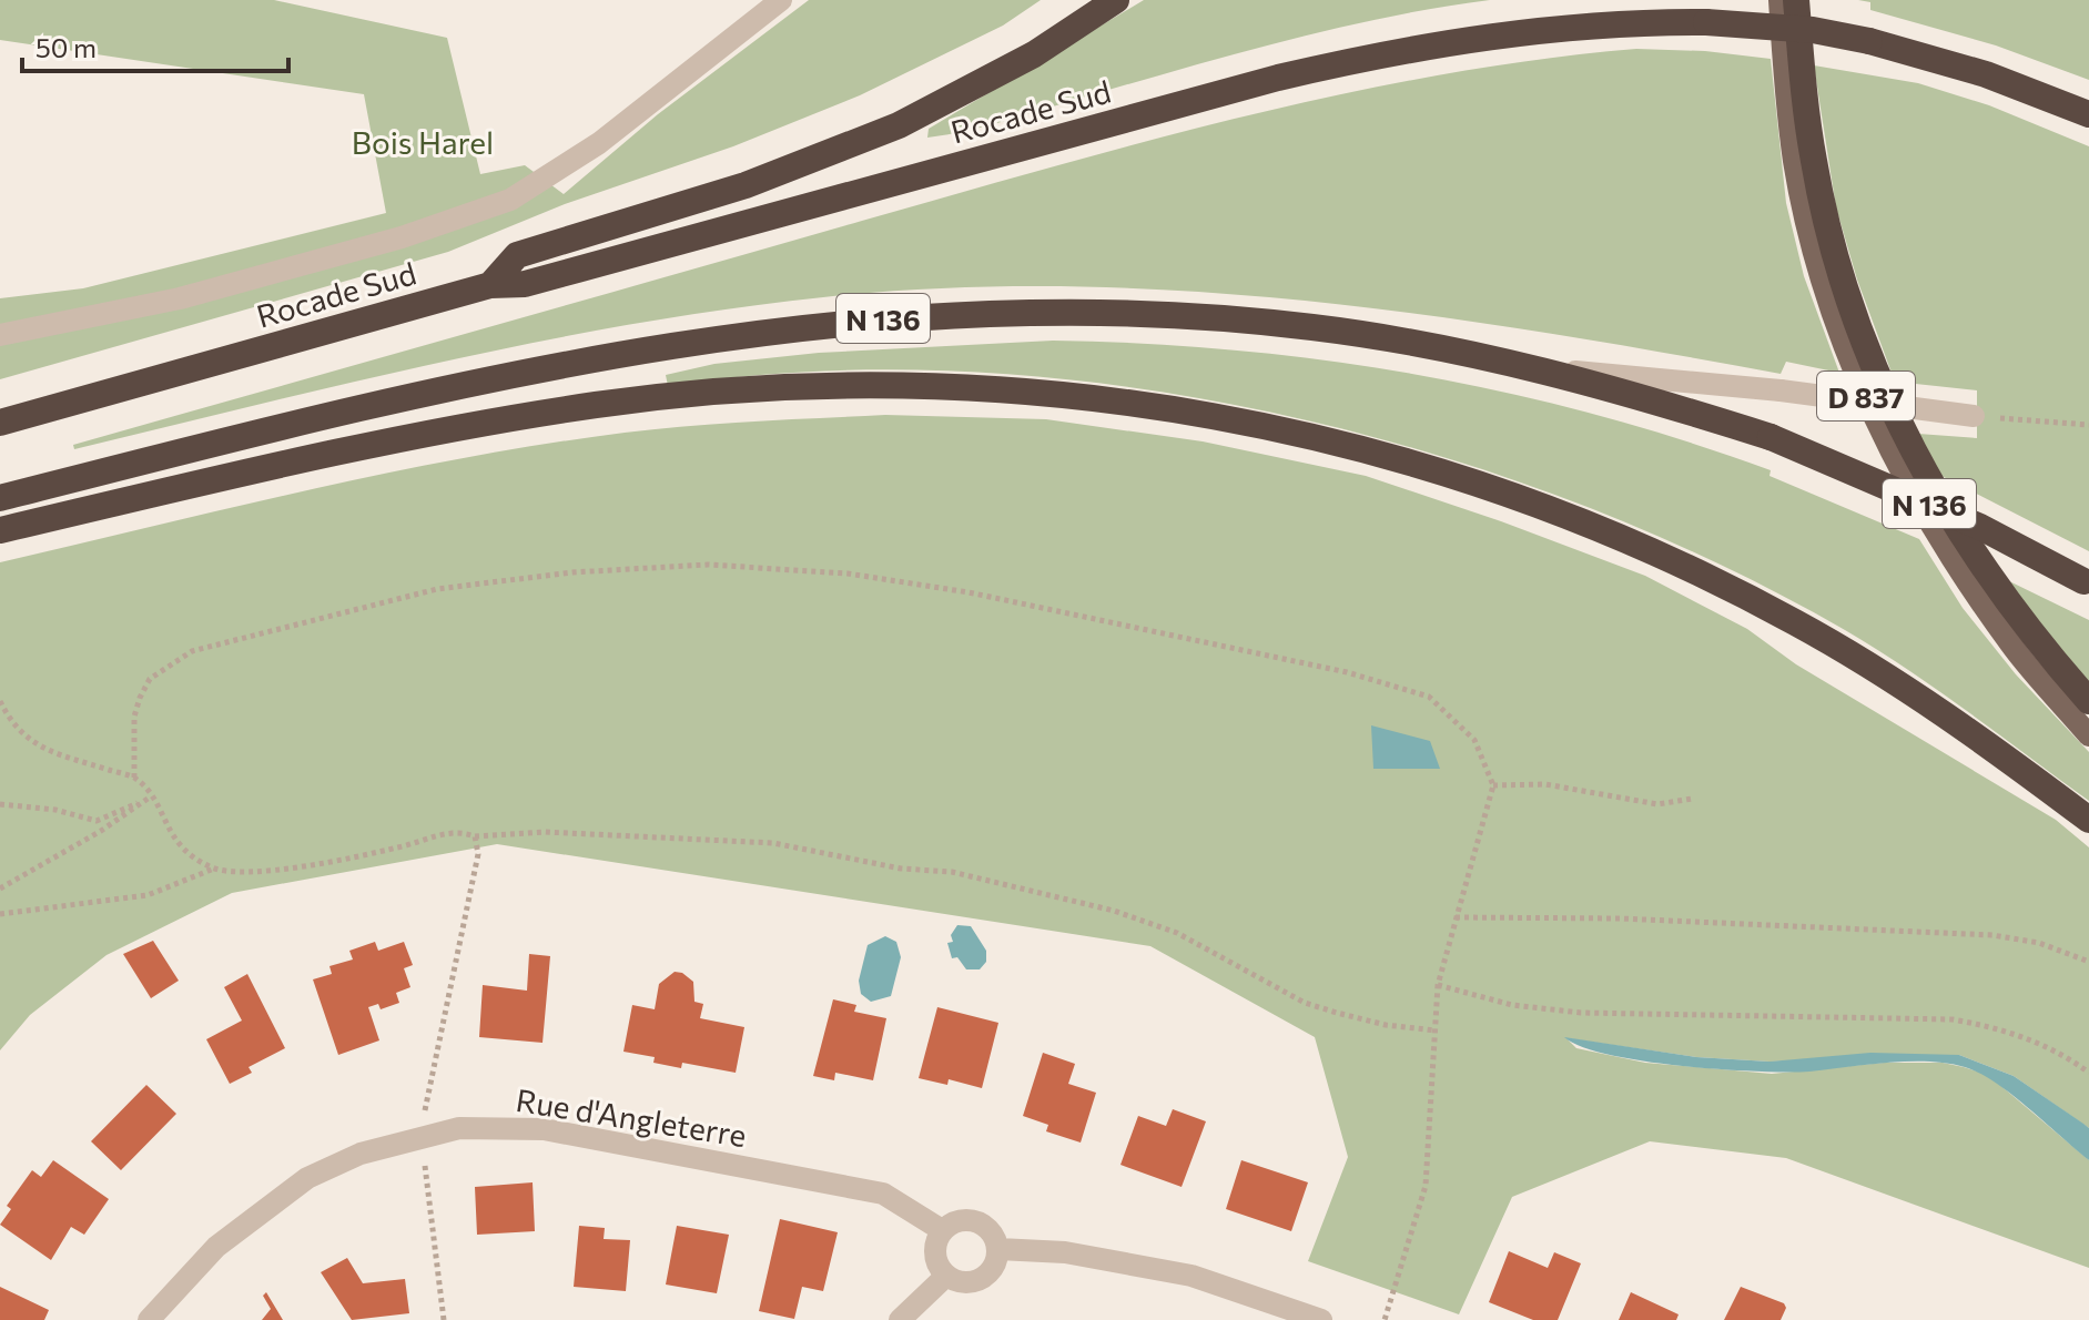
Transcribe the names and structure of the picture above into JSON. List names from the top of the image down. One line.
{"streets":{"highway":["Rocade Sud","N 136"],"main road":["D 837"],"street":["Rue d'Angleterre"]},"parks":["Bois Harel"],"scale_bar":"50 m"}
